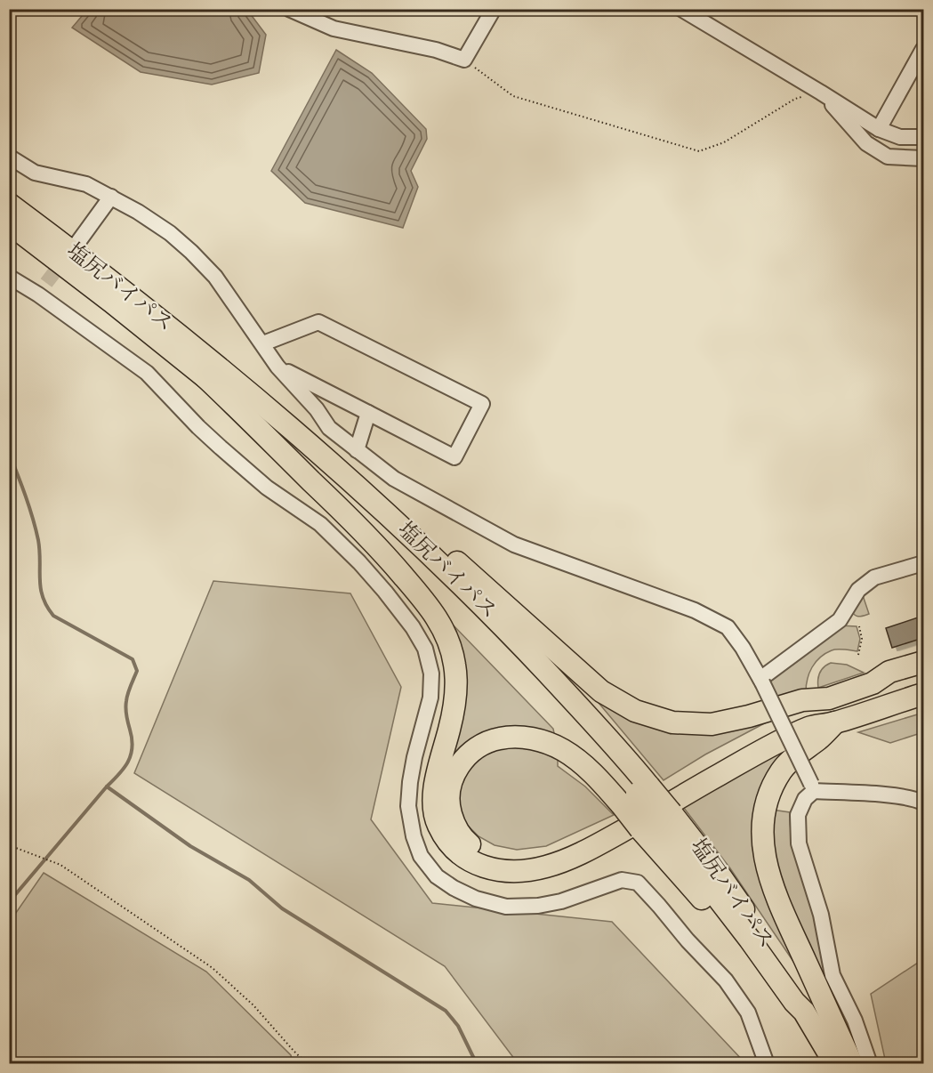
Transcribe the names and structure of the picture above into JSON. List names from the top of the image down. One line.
{"streets":{"highway":["塩尻バイパス"]}}
